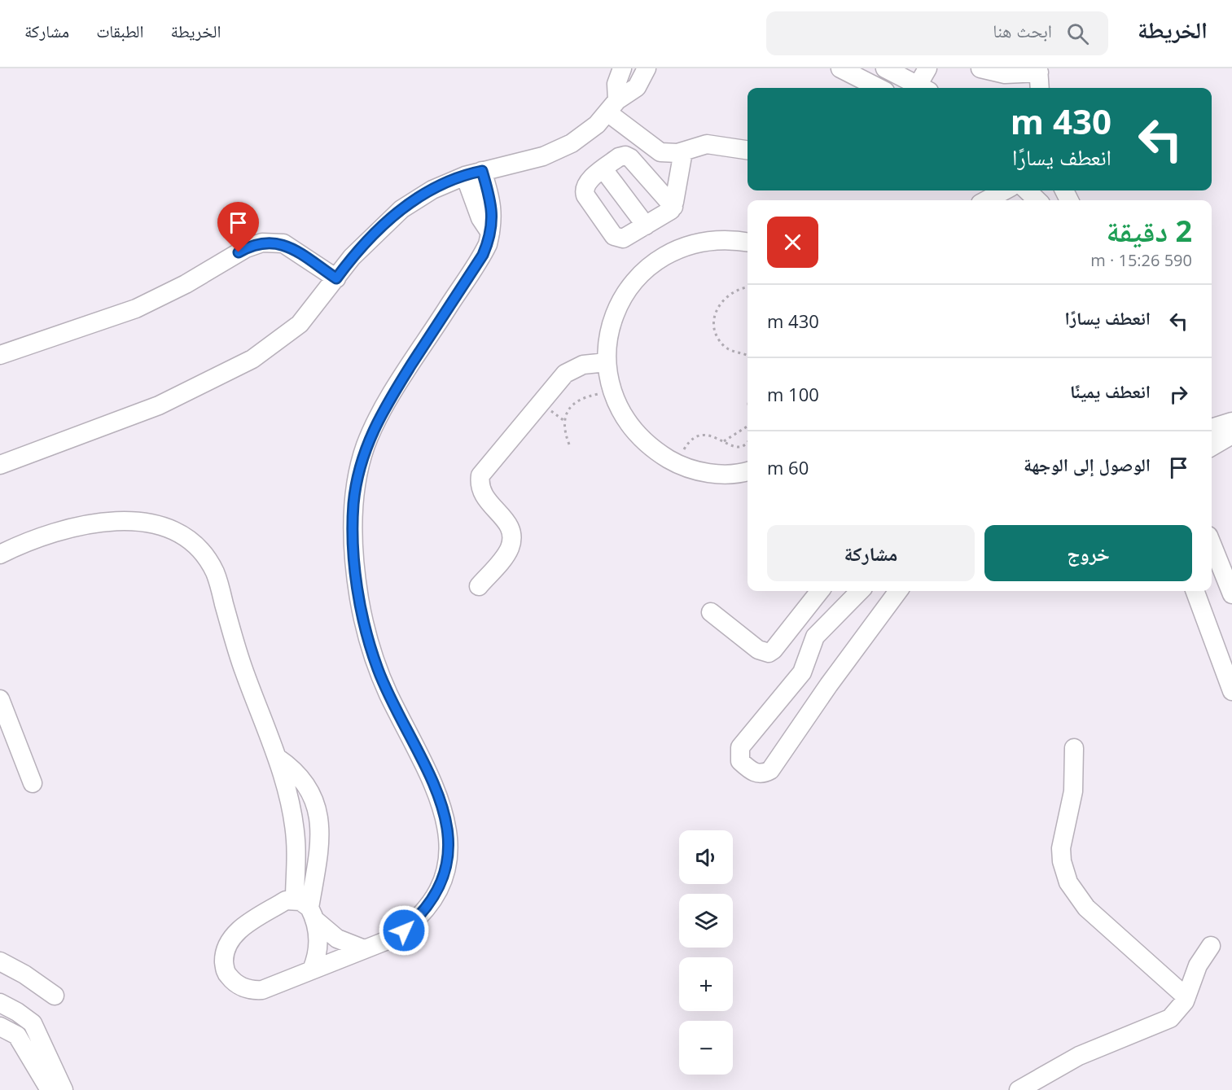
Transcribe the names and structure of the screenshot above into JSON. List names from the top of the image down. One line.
{"page":{"header":"الخريطة","search":"ابحث هنا","nav":["الخريطة","الطبقات","مشاركة"],"turn":["430 m","انعطف يسارًا"],"heading":["2 دقيقة","590 m · 15:26"],"list":[{"name":"انعطف يسارًا","value":"430 m"},{"name":"انعطف يمينًا","value":"100 m"},{"name":"الوصول إلى الوجهة","value":"60 m"}],"buttons":["خروج","مشاركة"],"map_buttons":["+","−"]}}
